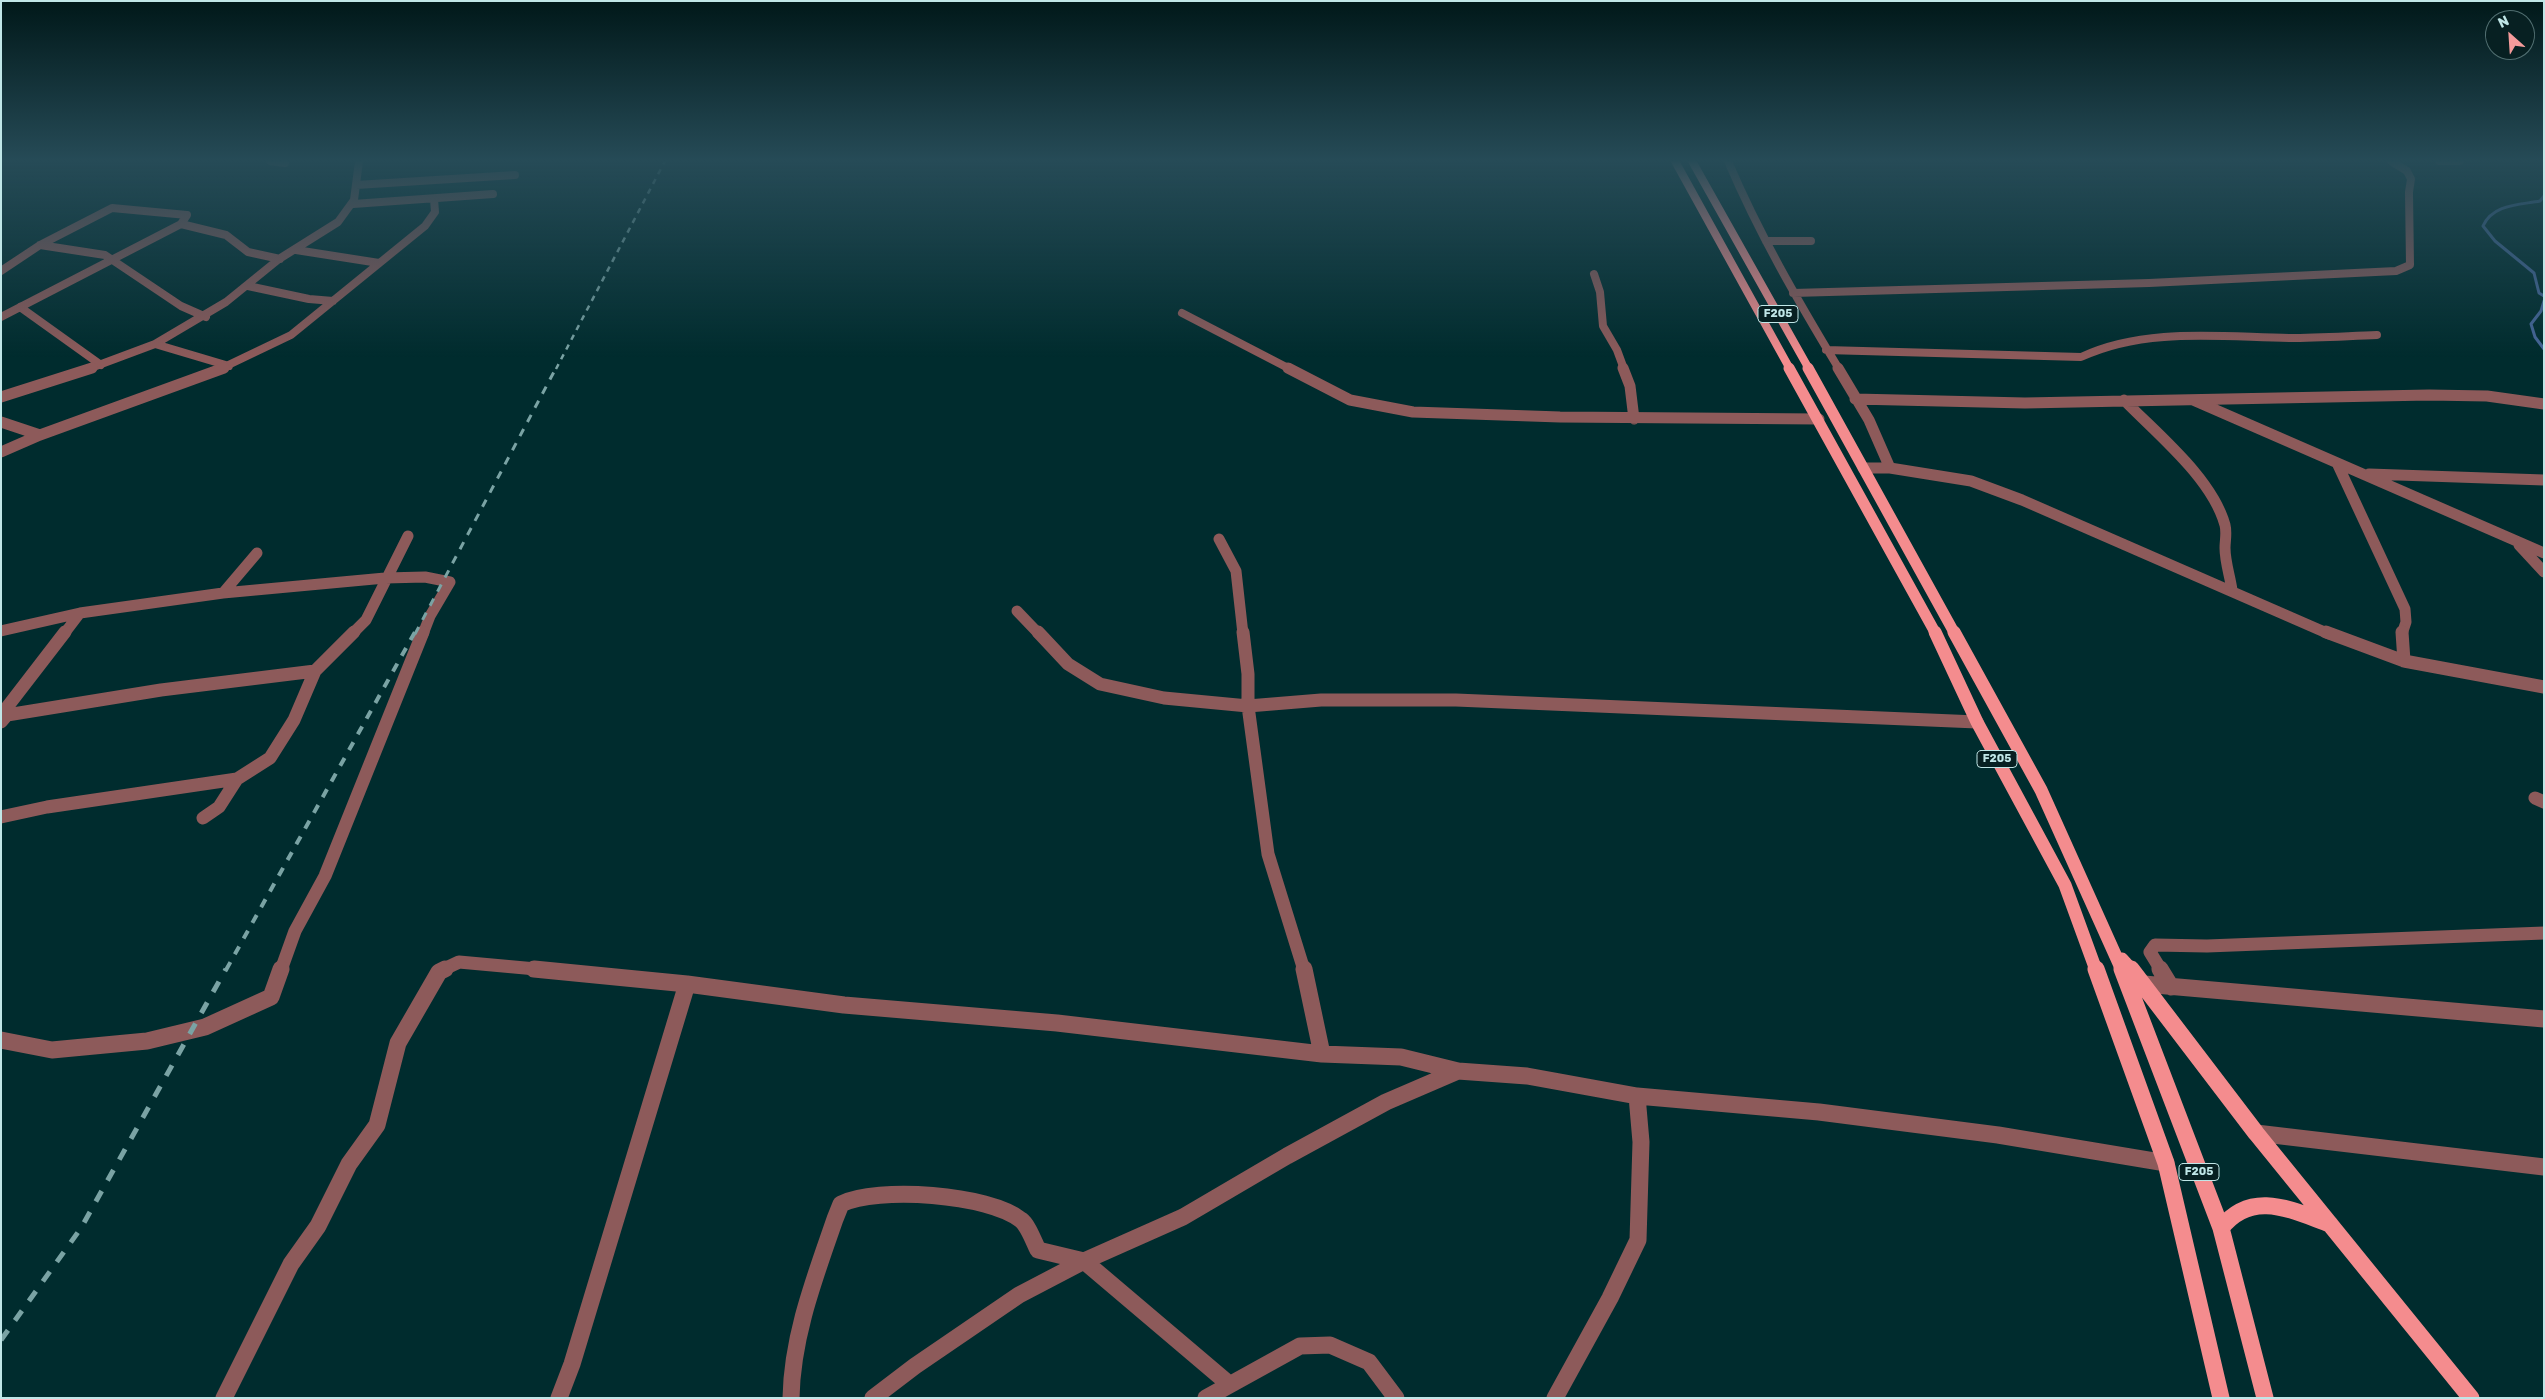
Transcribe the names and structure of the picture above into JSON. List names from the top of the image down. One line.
{"streets":{"main road":["F205"]},"north":"top left"}
